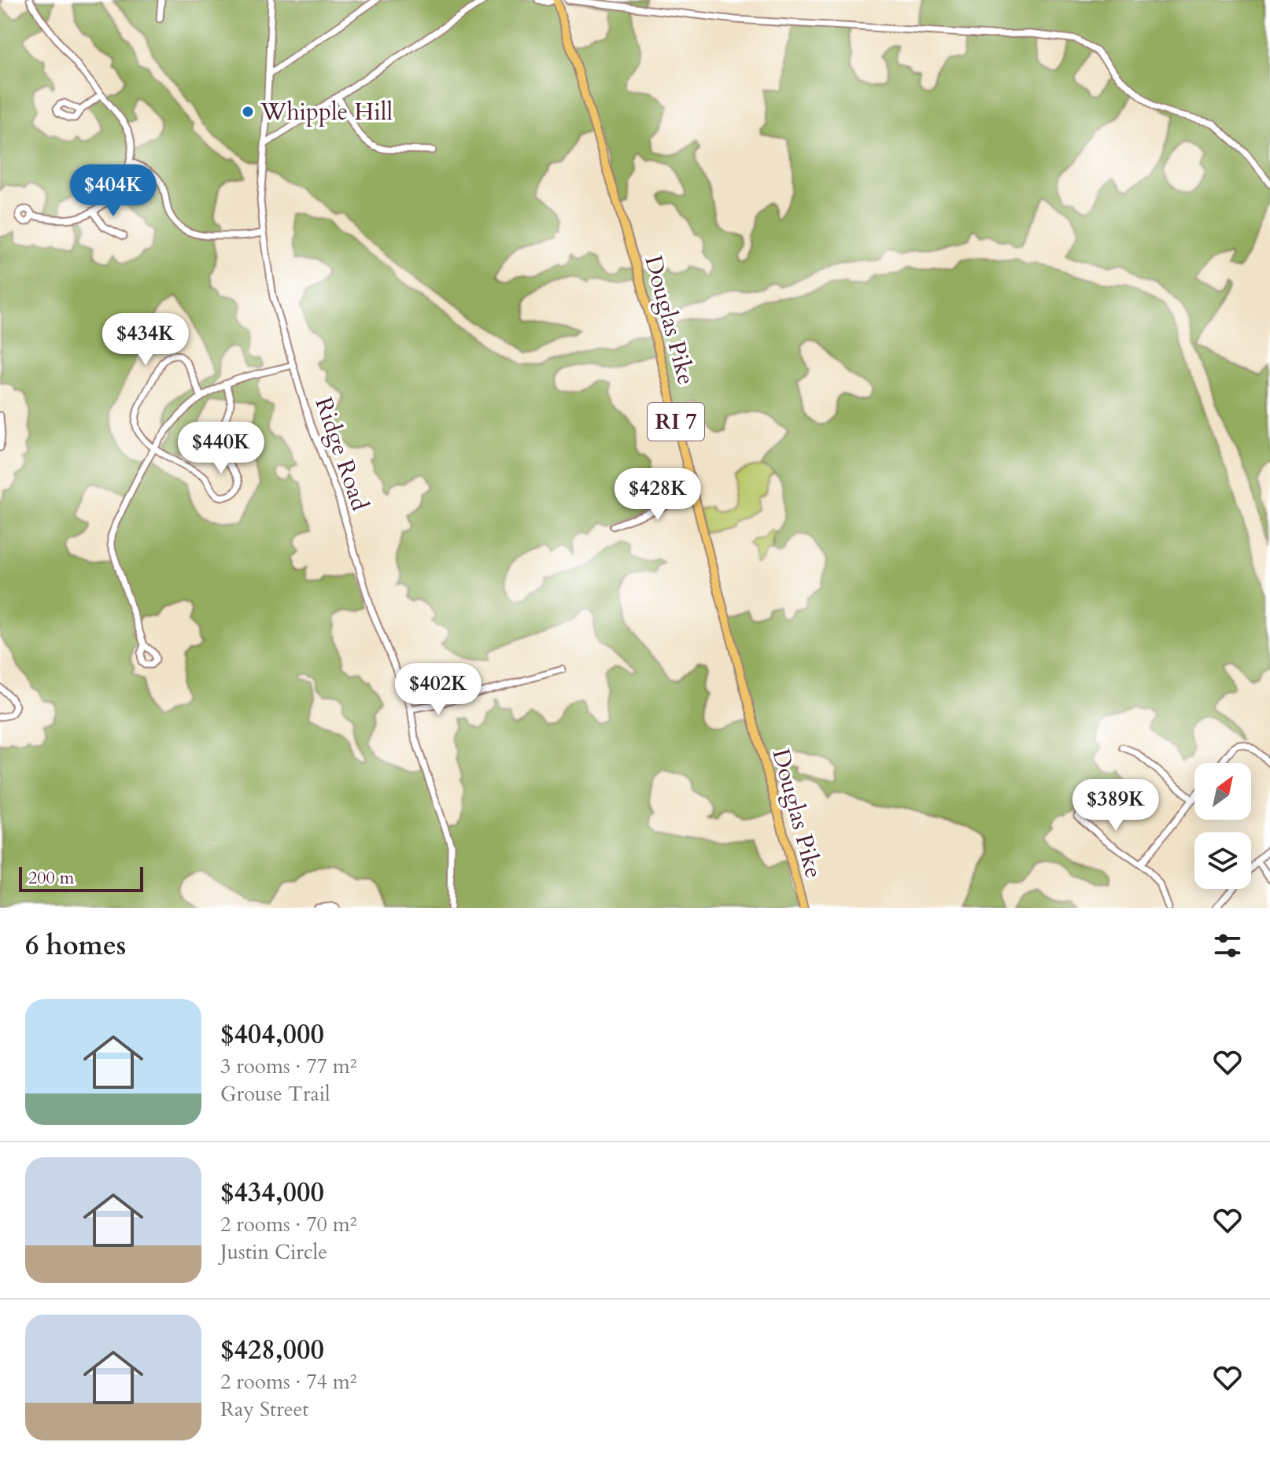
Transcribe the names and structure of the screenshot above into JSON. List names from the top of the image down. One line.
{"streets":{"main road":["Douglas Pike","RI 7"],"street":["Ridge Road"]},"places":["Whipple Hill"],"scale_bar":"200 m","north":"top right","page":{"price":["$404K","$434K","$440K","$428K","$402K","$389K"],"scale":"200 m","heading":"6 homes","list":[{"name":"$404,000","note":"3 rooms · 77 m² · Grouse Trail"},{"name":"$434,000","note":"2 rooms · 70 m² · Justin Circle"},{"name":"$428,000","note":"2 rooms · 74 m² · Ray Street"}]}}
